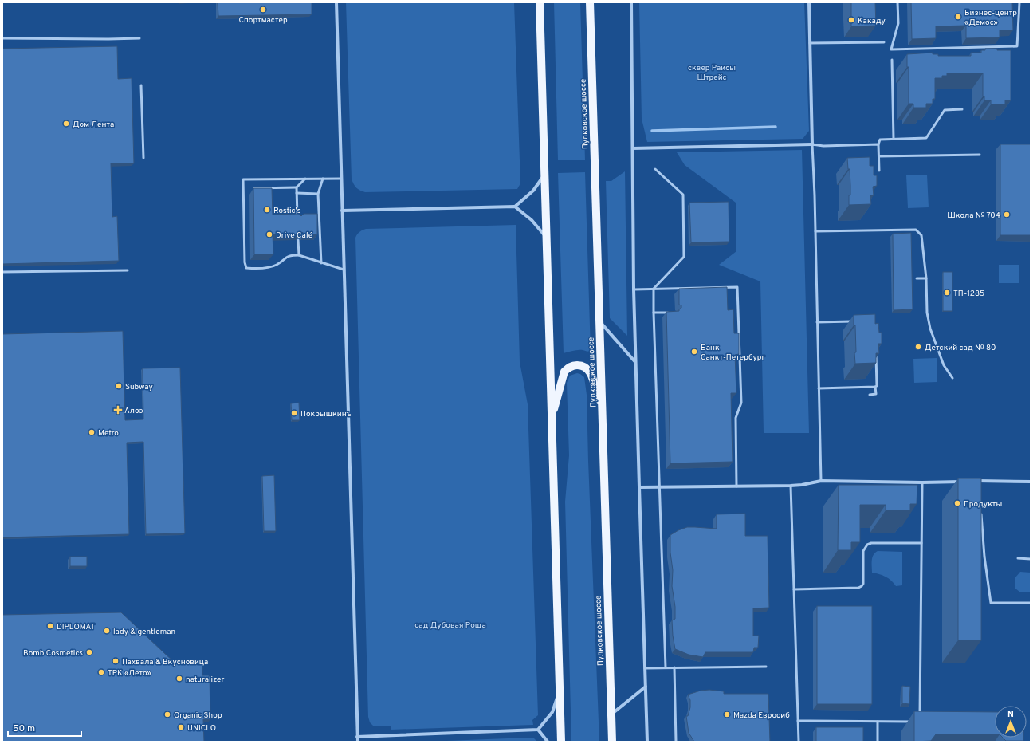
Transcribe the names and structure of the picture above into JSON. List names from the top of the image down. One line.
{"streets":{"main road":["Пулковское шоссе"]},"parks":["сквер Раисы Штрейс","сад Дубовая Роща"],"places":{"other":["Спортмастер","Бизнес-центр «Демос»","Какаду","Дом Лента","Rostic's","Школа № 704","Drive Café","ТП-1285","Детский сад № 80","Банк Санкт-Петербург","Subway","Покрышкинъ","Metro","Продукты","DIPLOMAT","lady & gentleman","Bomb Cosmetics","Пахвала & Вкусновица","ТРК «Лето»","naturalizer","Organic Shop","Mazda Евросиб","UNICLO"],"health":["Алоэ"]},"scale_bar":"50 m","north":"top"}
